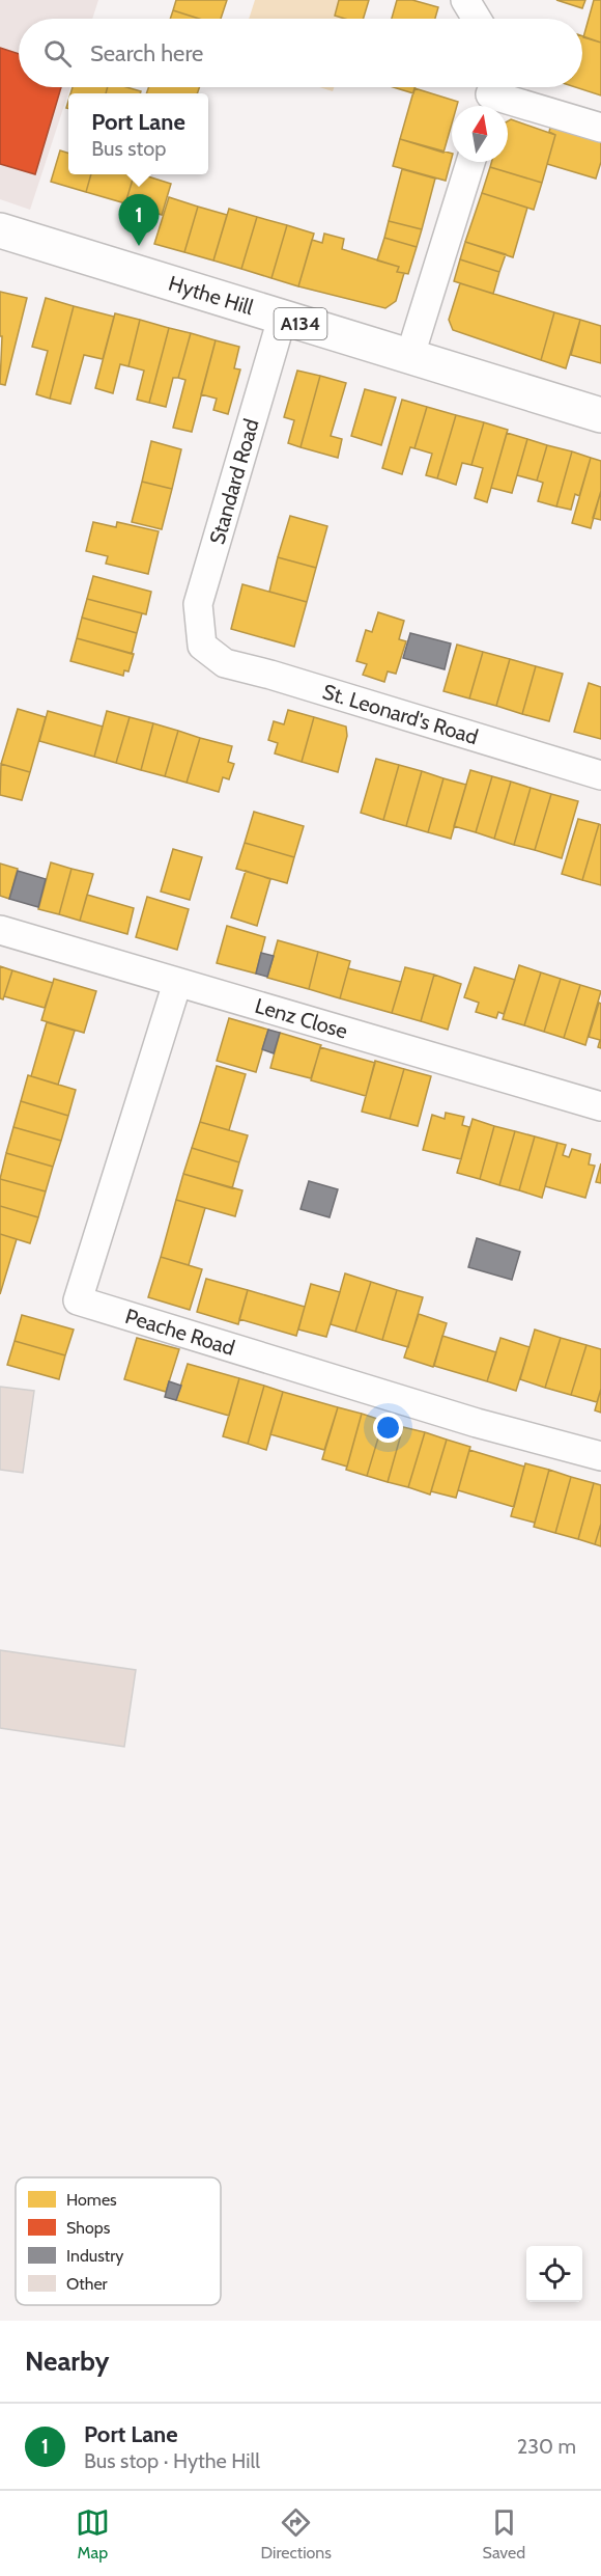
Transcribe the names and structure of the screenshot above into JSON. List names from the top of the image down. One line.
{"streets":{"main road":["Hythe Hill","A134"],"street":["Standard Road","St. Leonard's Road","Lenz Close","Peache Road"]},"crossings":[["Hythe Hill","Standard Road"],["Standard Road","St. Leonard's Road"],["Lenz Close","Peache Road"]],"legend":["Homes","Shops","Industry","Other"],"north":"top","page":{"search":"Search here","popup":["Port Lane","Bus stop"],"pins":"1","heading":"Nearby","list":[{"mark":"1","name":"Port Lane","note":"Bus stop · Hythe Hill","value":"230 m"}],"nav":["Map","Directions","Saved"]}}
